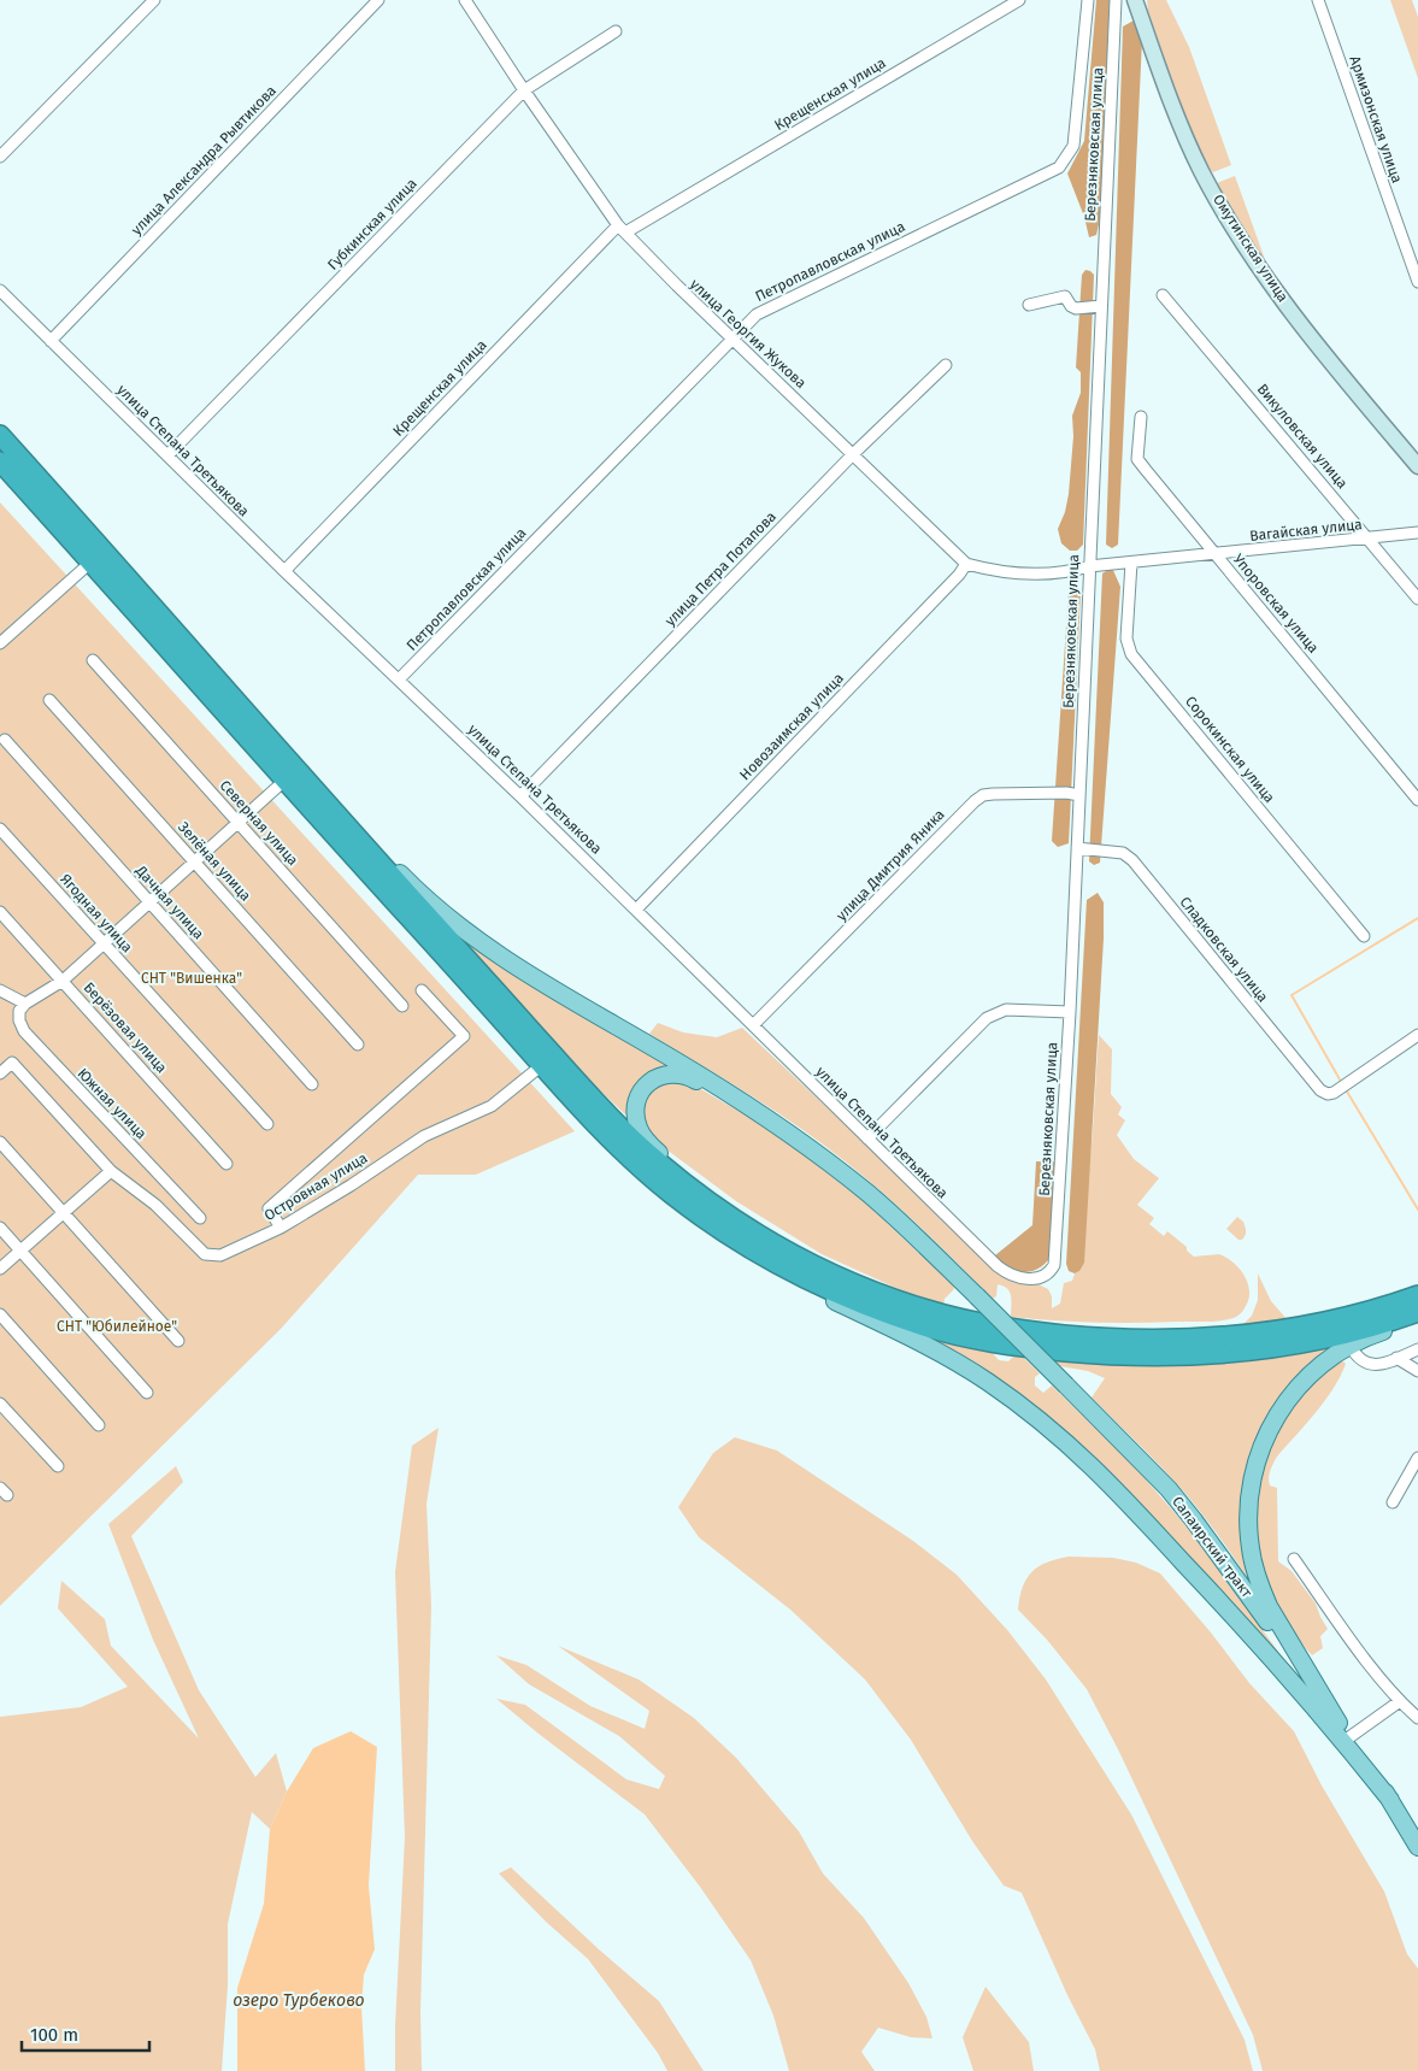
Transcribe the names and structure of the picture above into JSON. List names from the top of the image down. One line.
{"streets":{"main road":["Салаирский тракт"],"street":["Крещенская улица","Армизонская улица","Березняковская улица","улица Александра Рывтикова","Губкинская улица","Омутинская улица","Петропавловская улица","улица Георгия Жукова","Викуловская улица","улица Степана Третьякова","Вагайская улица","улица Петра Потапова","Упоровская улица","Новозаимская улица","Сорокинская улица","Северная улица","Зелёная улица","улица Дмитрия Яника","Дачная улица","Ягодная улица","Сладковская улица","Берёзовая улица","Южная улица","Островная улица"]},"crossings":[["Крещенская улица","улица Георгия Жукова"],["Крещенская улица","улица Степана Третьякова"],["Березняковская улица","улица Степана Третьякова"],["Березняковская улица","Вагайская улица"],["Березняковская улица","улица Дмитрия Яника"],["Березняковская улица","Сладковская улица"],["улица Александра Рывтикова","улица Степана Третьякова"],["Губкинская улица","улица Георгия Жукова"],["Губкинская улица","улица Степана Третьякова"],["Петропавловская улица","улица Георгия Жукова"],["Петропавловская улица","улица Степана Третьякова"],["улица Георгия Жукова","улица Петра Потапова"],["улица Георгия Жукова","Новозаимская улица"],["Викуловская улица","Вагайская улица"],["улица Степана Третьякова","улица Петра Потапова"],["улица Степана Третьякова","Новозаимская улица"],["улица Степана Третьякова","улица Дмитрия Яника"],["Вагайская улица","Упоровская улица"],["Вагайская улица","Сорокинская улица"]],"water":["озеро Турбеково"],"parks":["СНТ \"Вишенка\"","СНТ \"Юбилейное\""],"scale_bar":"100 m"}
